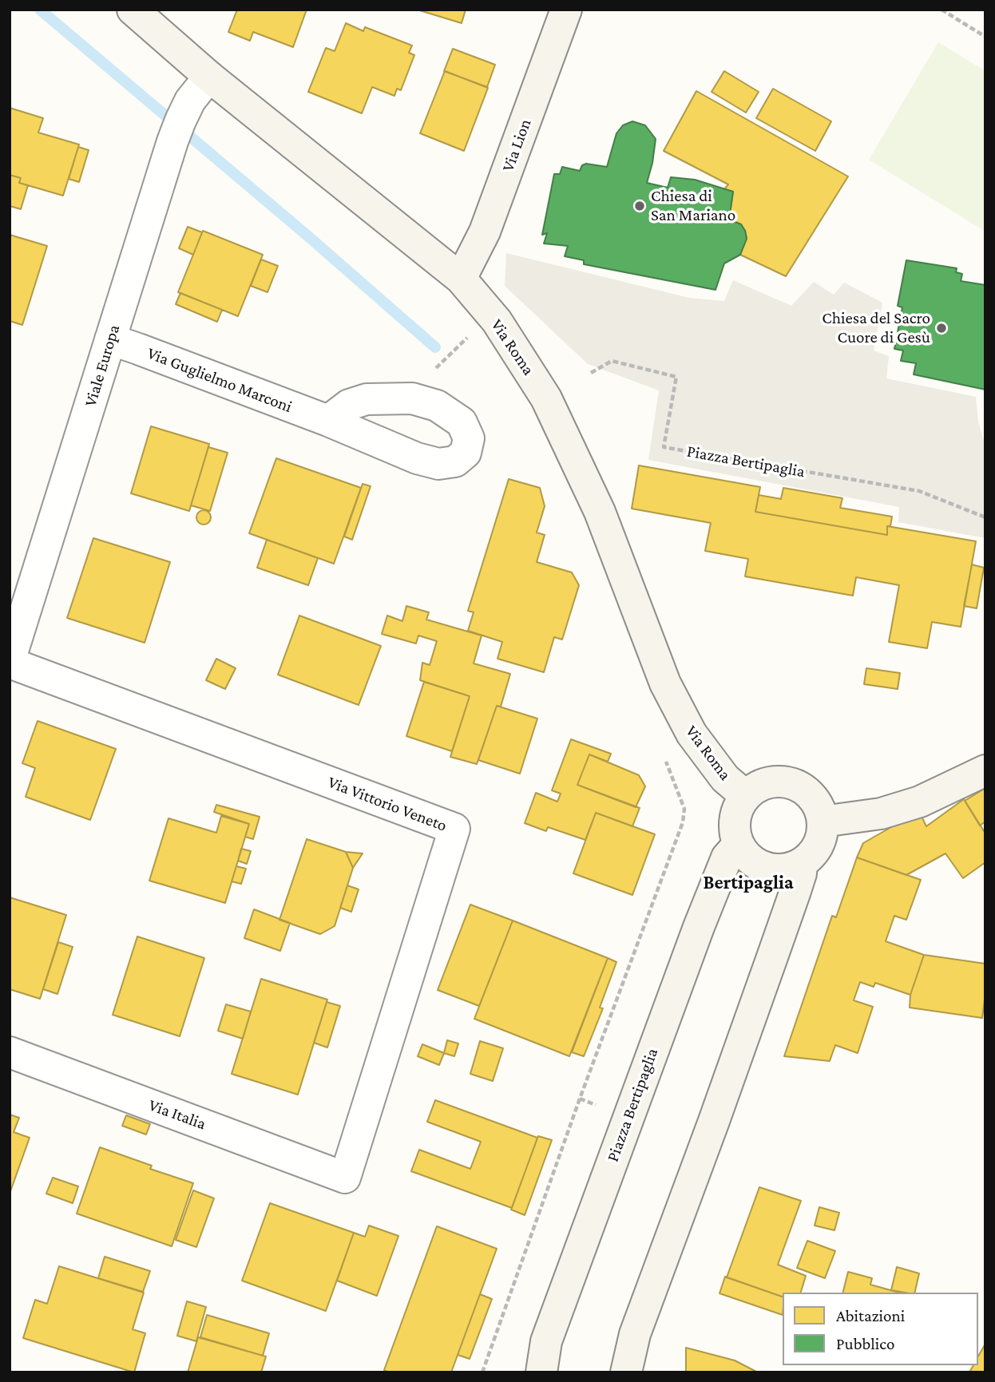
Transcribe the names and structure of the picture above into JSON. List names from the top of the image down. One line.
{"streets":{"street":["Via Lion","Via Roma","Viale Europa","Via Guglielmo Marconi","Piazza Bertipaglia","Via Vittorio Veneto","Via Italia"]},"crossings":[["Via Lion","Via Roma"],["Via Roma","Viale Europa"],["Via Roma","Piazza Bertipaglia"],["Viale Europa","Via Guglielmo Marconi"],["Viale Europa","Via Vittorio Veneto"],["Via Vittorio Veneto","Via Italia"]],"districts":["Bertipaglia"],"places":["Chiesa di San Mariano","Chiesa del Sacro Cuore di Gesù"],"legend":["Abitazioni","Pubblico"]}
